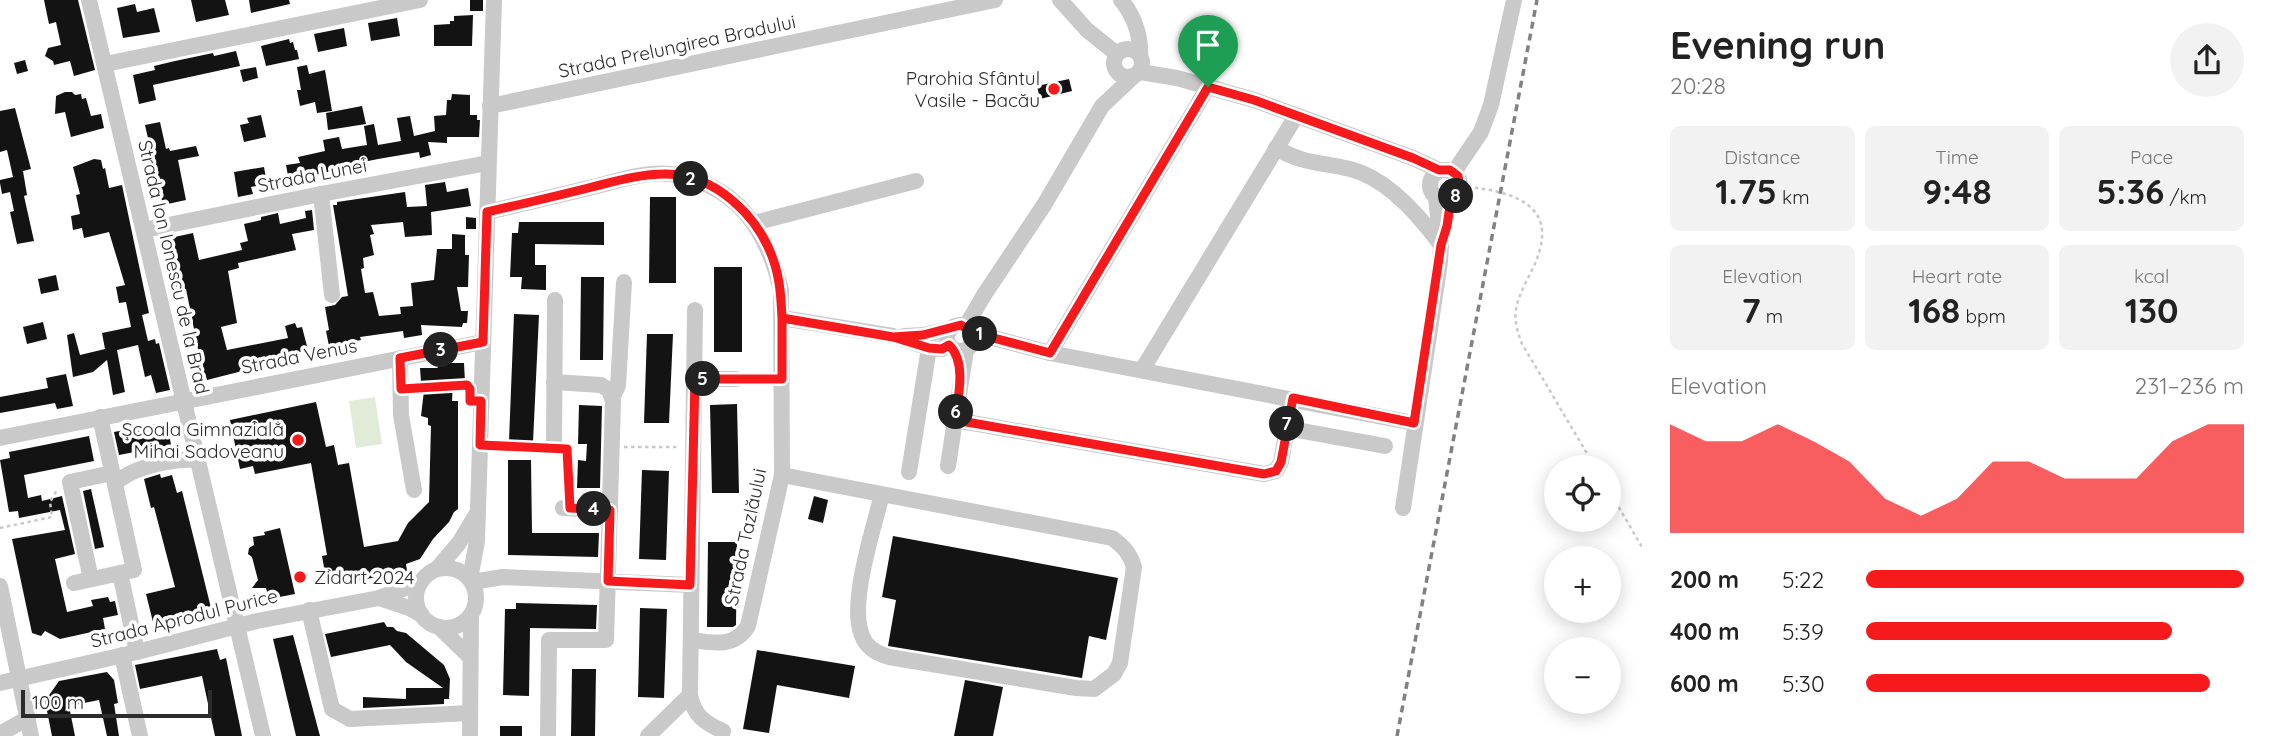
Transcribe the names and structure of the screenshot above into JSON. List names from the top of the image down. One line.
{"streets":{"street":["Strada Prelungirea Bradului","Strada Lunei","Strada Ion Ionescu de la Brad","Strada Venus","Strada Tazlăului","Strada Aprodul Purice"]},"crossings":[["Strada Lunei","Strada Ion Ionescu de la Brad"],["Strada Ion Ionescu de la Brad","Strada Venus"],["Strada Ion Ionescu de la Brad","Strada Aprodul Purice"]],"places":["Parohia Sfântul Vasile - Bacău","Școala Gimnazială Mihai Sadoveanu","Zidart 2024"],"scale_bar":"100 m","page":{"heading":["Evening run","20:28"],"stats":[["Distance","1.75 km"],["Time","9:48"],["Pace","5:36 /km"],["Elevation","7 m"],["Heart rate","168 bpm"],["kcal","130"]],"pins":["2","8","1","3","5","6","7","4"],"chart":["Elevation","231–236 m"],"map_buttons":["+","−"],"list":[{"name":"200 m","note":"5:22"},{"name":"400 m","note":"5:39"},{"name":"600 m","note":"5:30"}],"scale":"100 m"}}
